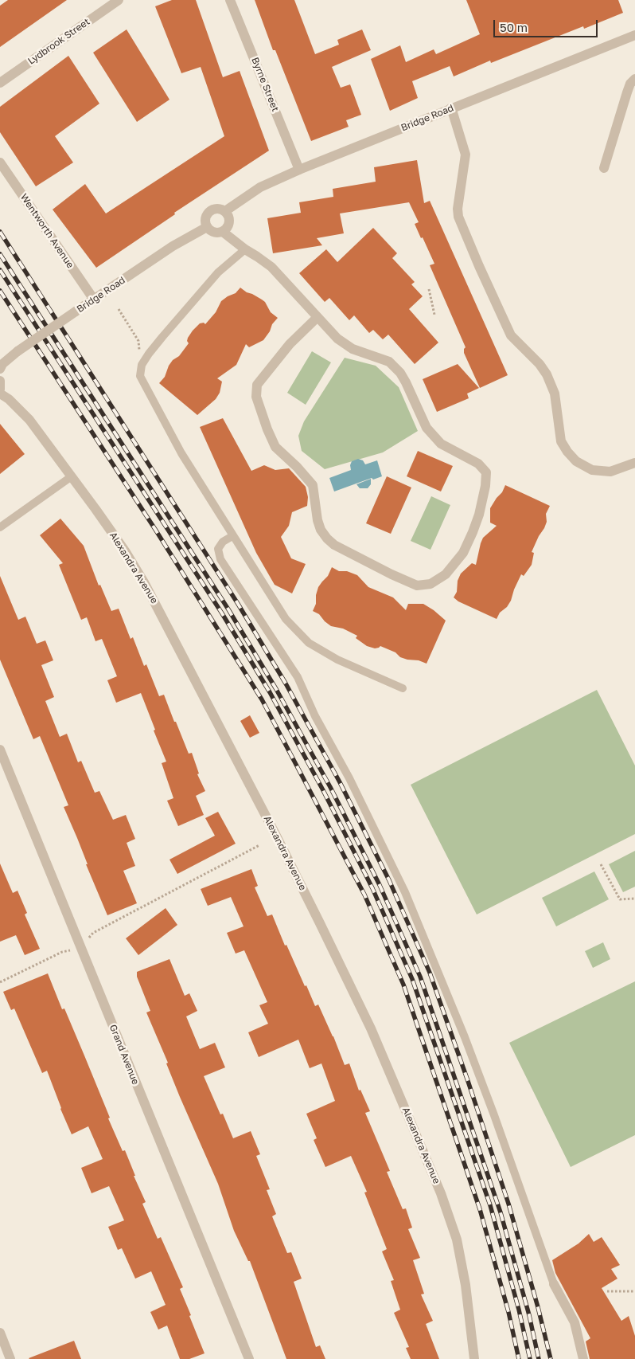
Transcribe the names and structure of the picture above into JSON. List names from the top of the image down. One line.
{"streets":{"street":["Lydbrook Street","Byrne Street","Bridge Road","Wentworth Avenue","Alexandra Avenue","Grand Avenue"]},"crossings":[["Byrne Street","Bridge Road"],["Bridge Road","Wentworth Avenue"]],"scale_bar":"50 m"}
